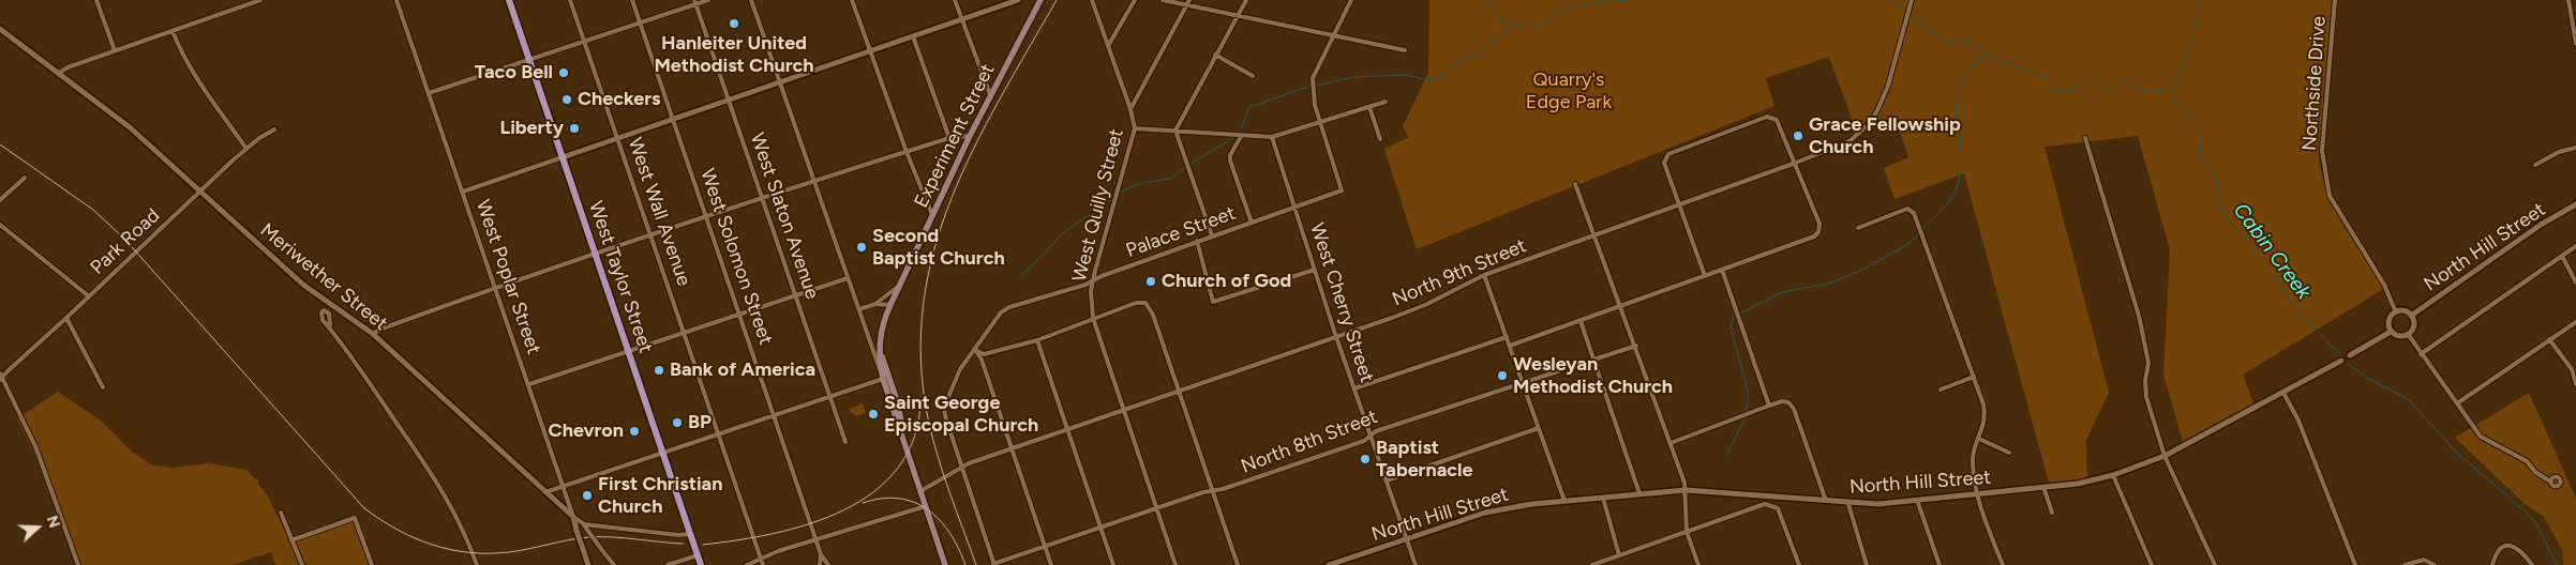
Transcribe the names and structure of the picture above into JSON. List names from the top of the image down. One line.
{"streets":{"main road":["Experiment Street","West Taylor Street"],"street":["Northside Drive","West Quilly Street","West Wall Avenue","West Slaton Avenue","Palace Street","Park Road","North Hill Street","West Solomon Street","North 9th Street","Meriwether Street","West Poplar Street","West Cherry Street","North 8th Street"]},"crossings":[["Northside Drive","North Hill Street"],["West Quilly Street","Palace Street"],["West Quilly Street","North 9th Street"],["West Quilly Street","North 8th Street"],["Palace Street","North 9th Street"],["Palace Street","West Cherry Street"],["Palace Street","North 8th Street"],["Park Road","Meriwether Street"],["North Hill Street","West Cherry Street"],["North 9th Street","West Cherry Street"],["Meriwether Street","West Poplar Street"],["West Cherry Street","North 8th Street"]],"water":["Cabin Creek"],"parks":["Quarry's Edge Park"],"places":["Hanleiter United Methodist Church","Taco Bell","Checkers","Liberty","Grace Fellowship Church","Second Baptist Church","Church of God","Bank of America","Wesleyan Methodist Church","Saint George Episcopal Church","BP","Chevron","Baptist Tabernacle","First Christian Church"],"north":"right"}
